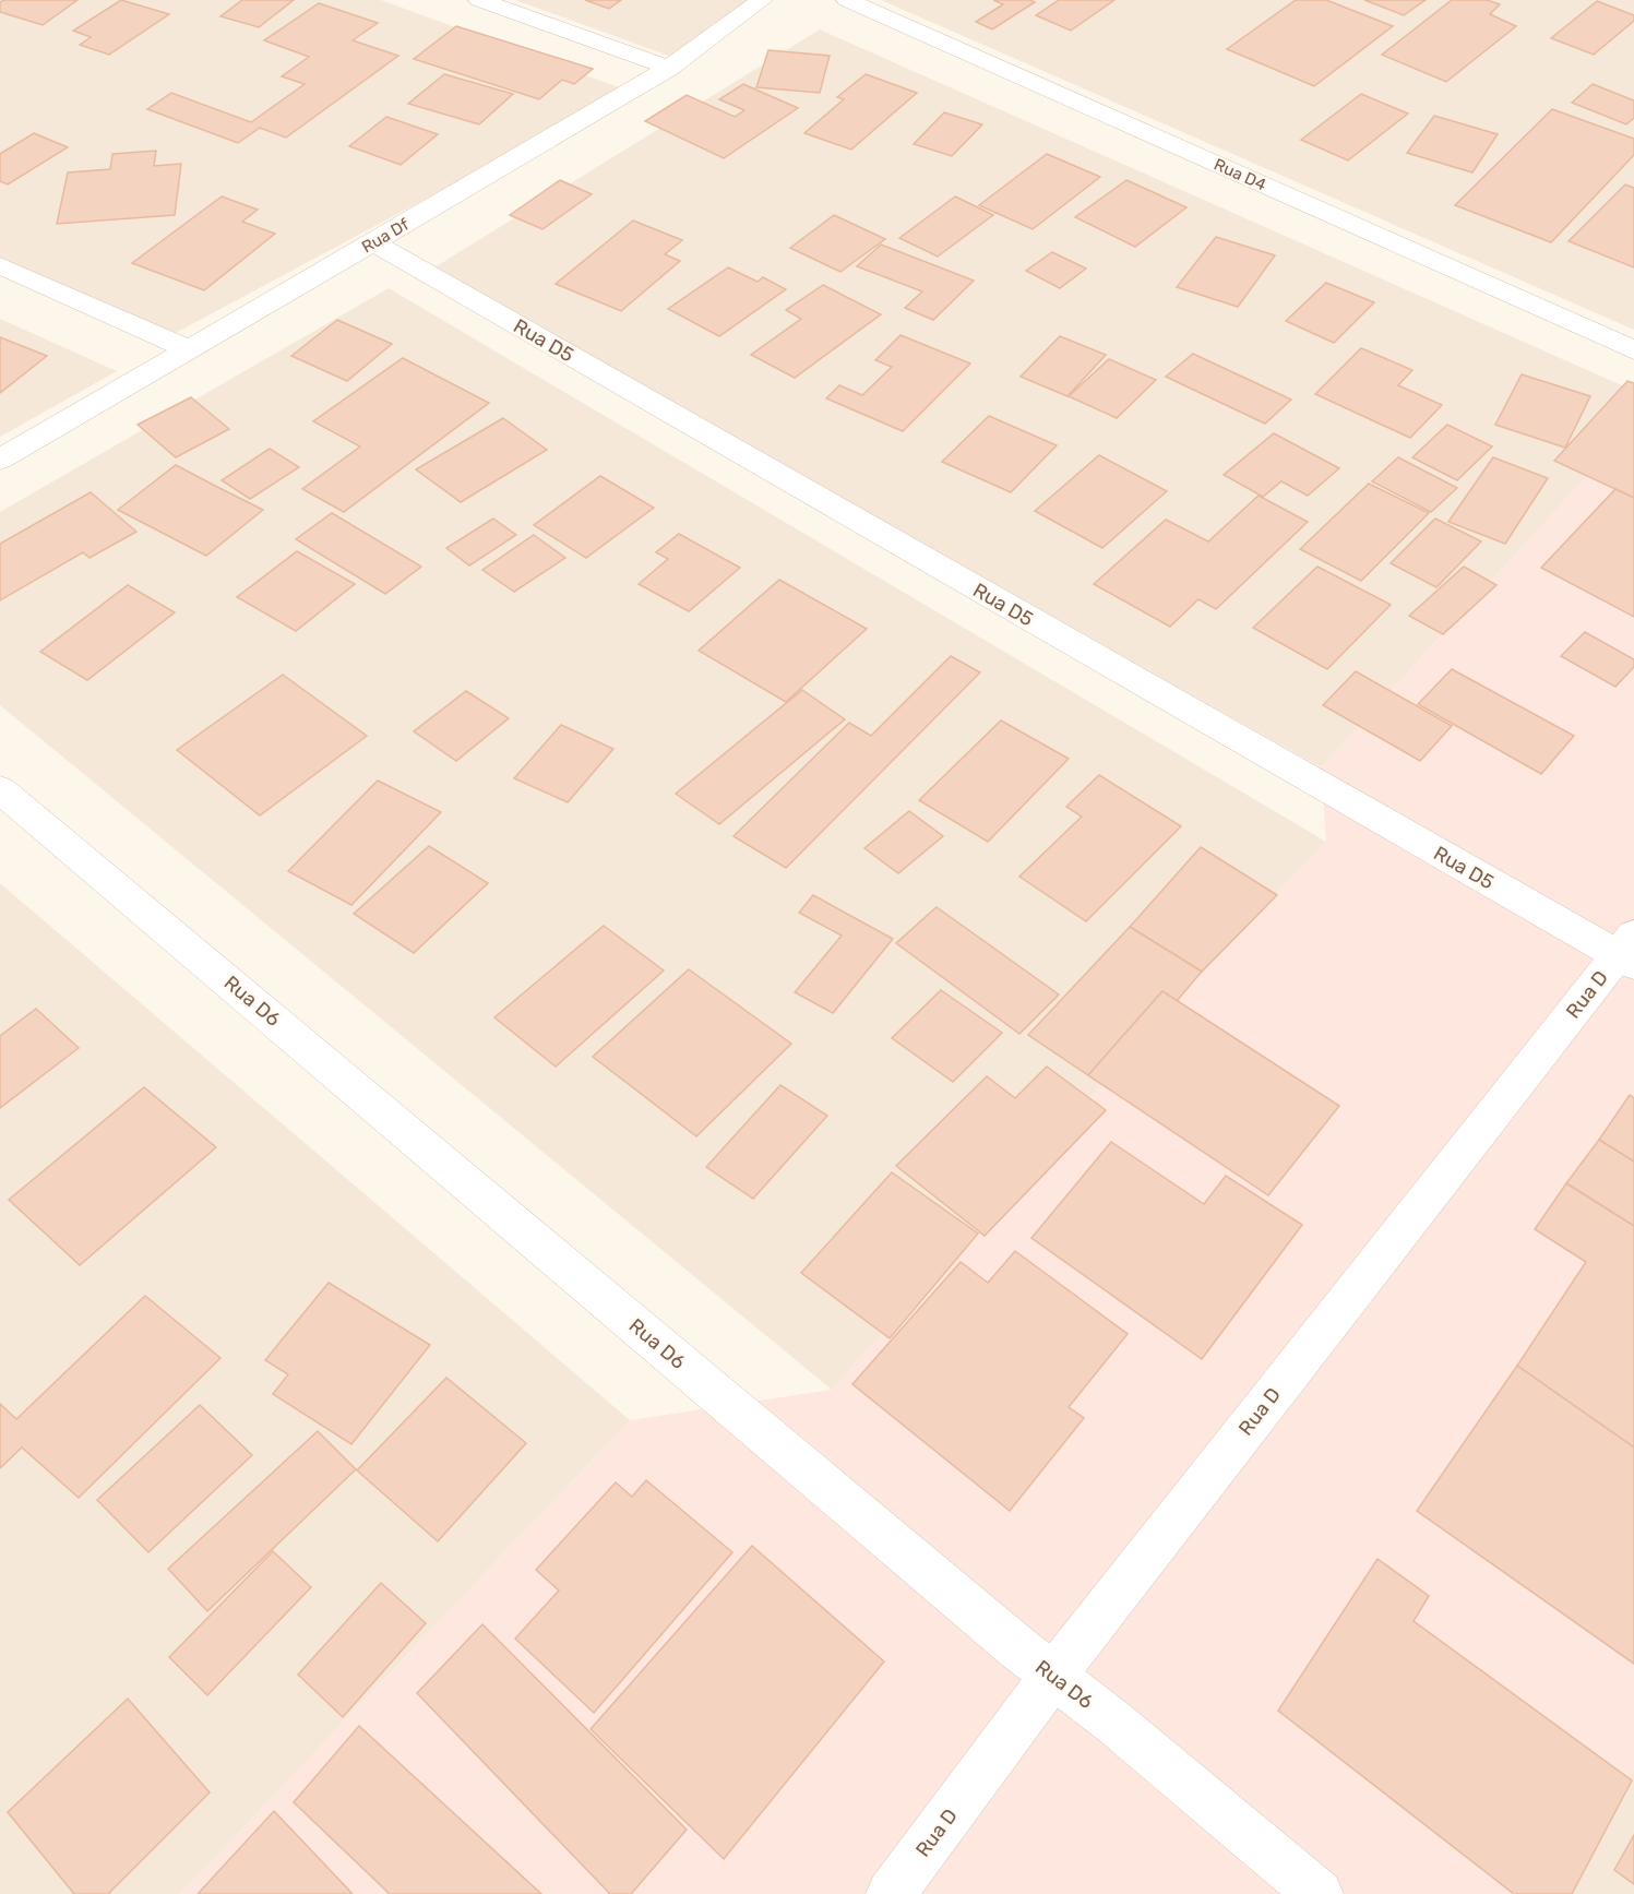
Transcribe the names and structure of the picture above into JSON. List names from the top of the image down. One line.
{"streets":{"street":["Rua D4","Rua Df","Rua D5","Rua D","Rua D6"]},"crossings":[["Rua Df","Rua D5"],["Rua D5","Rua D"],["Rua D","Rua D6"]]}
